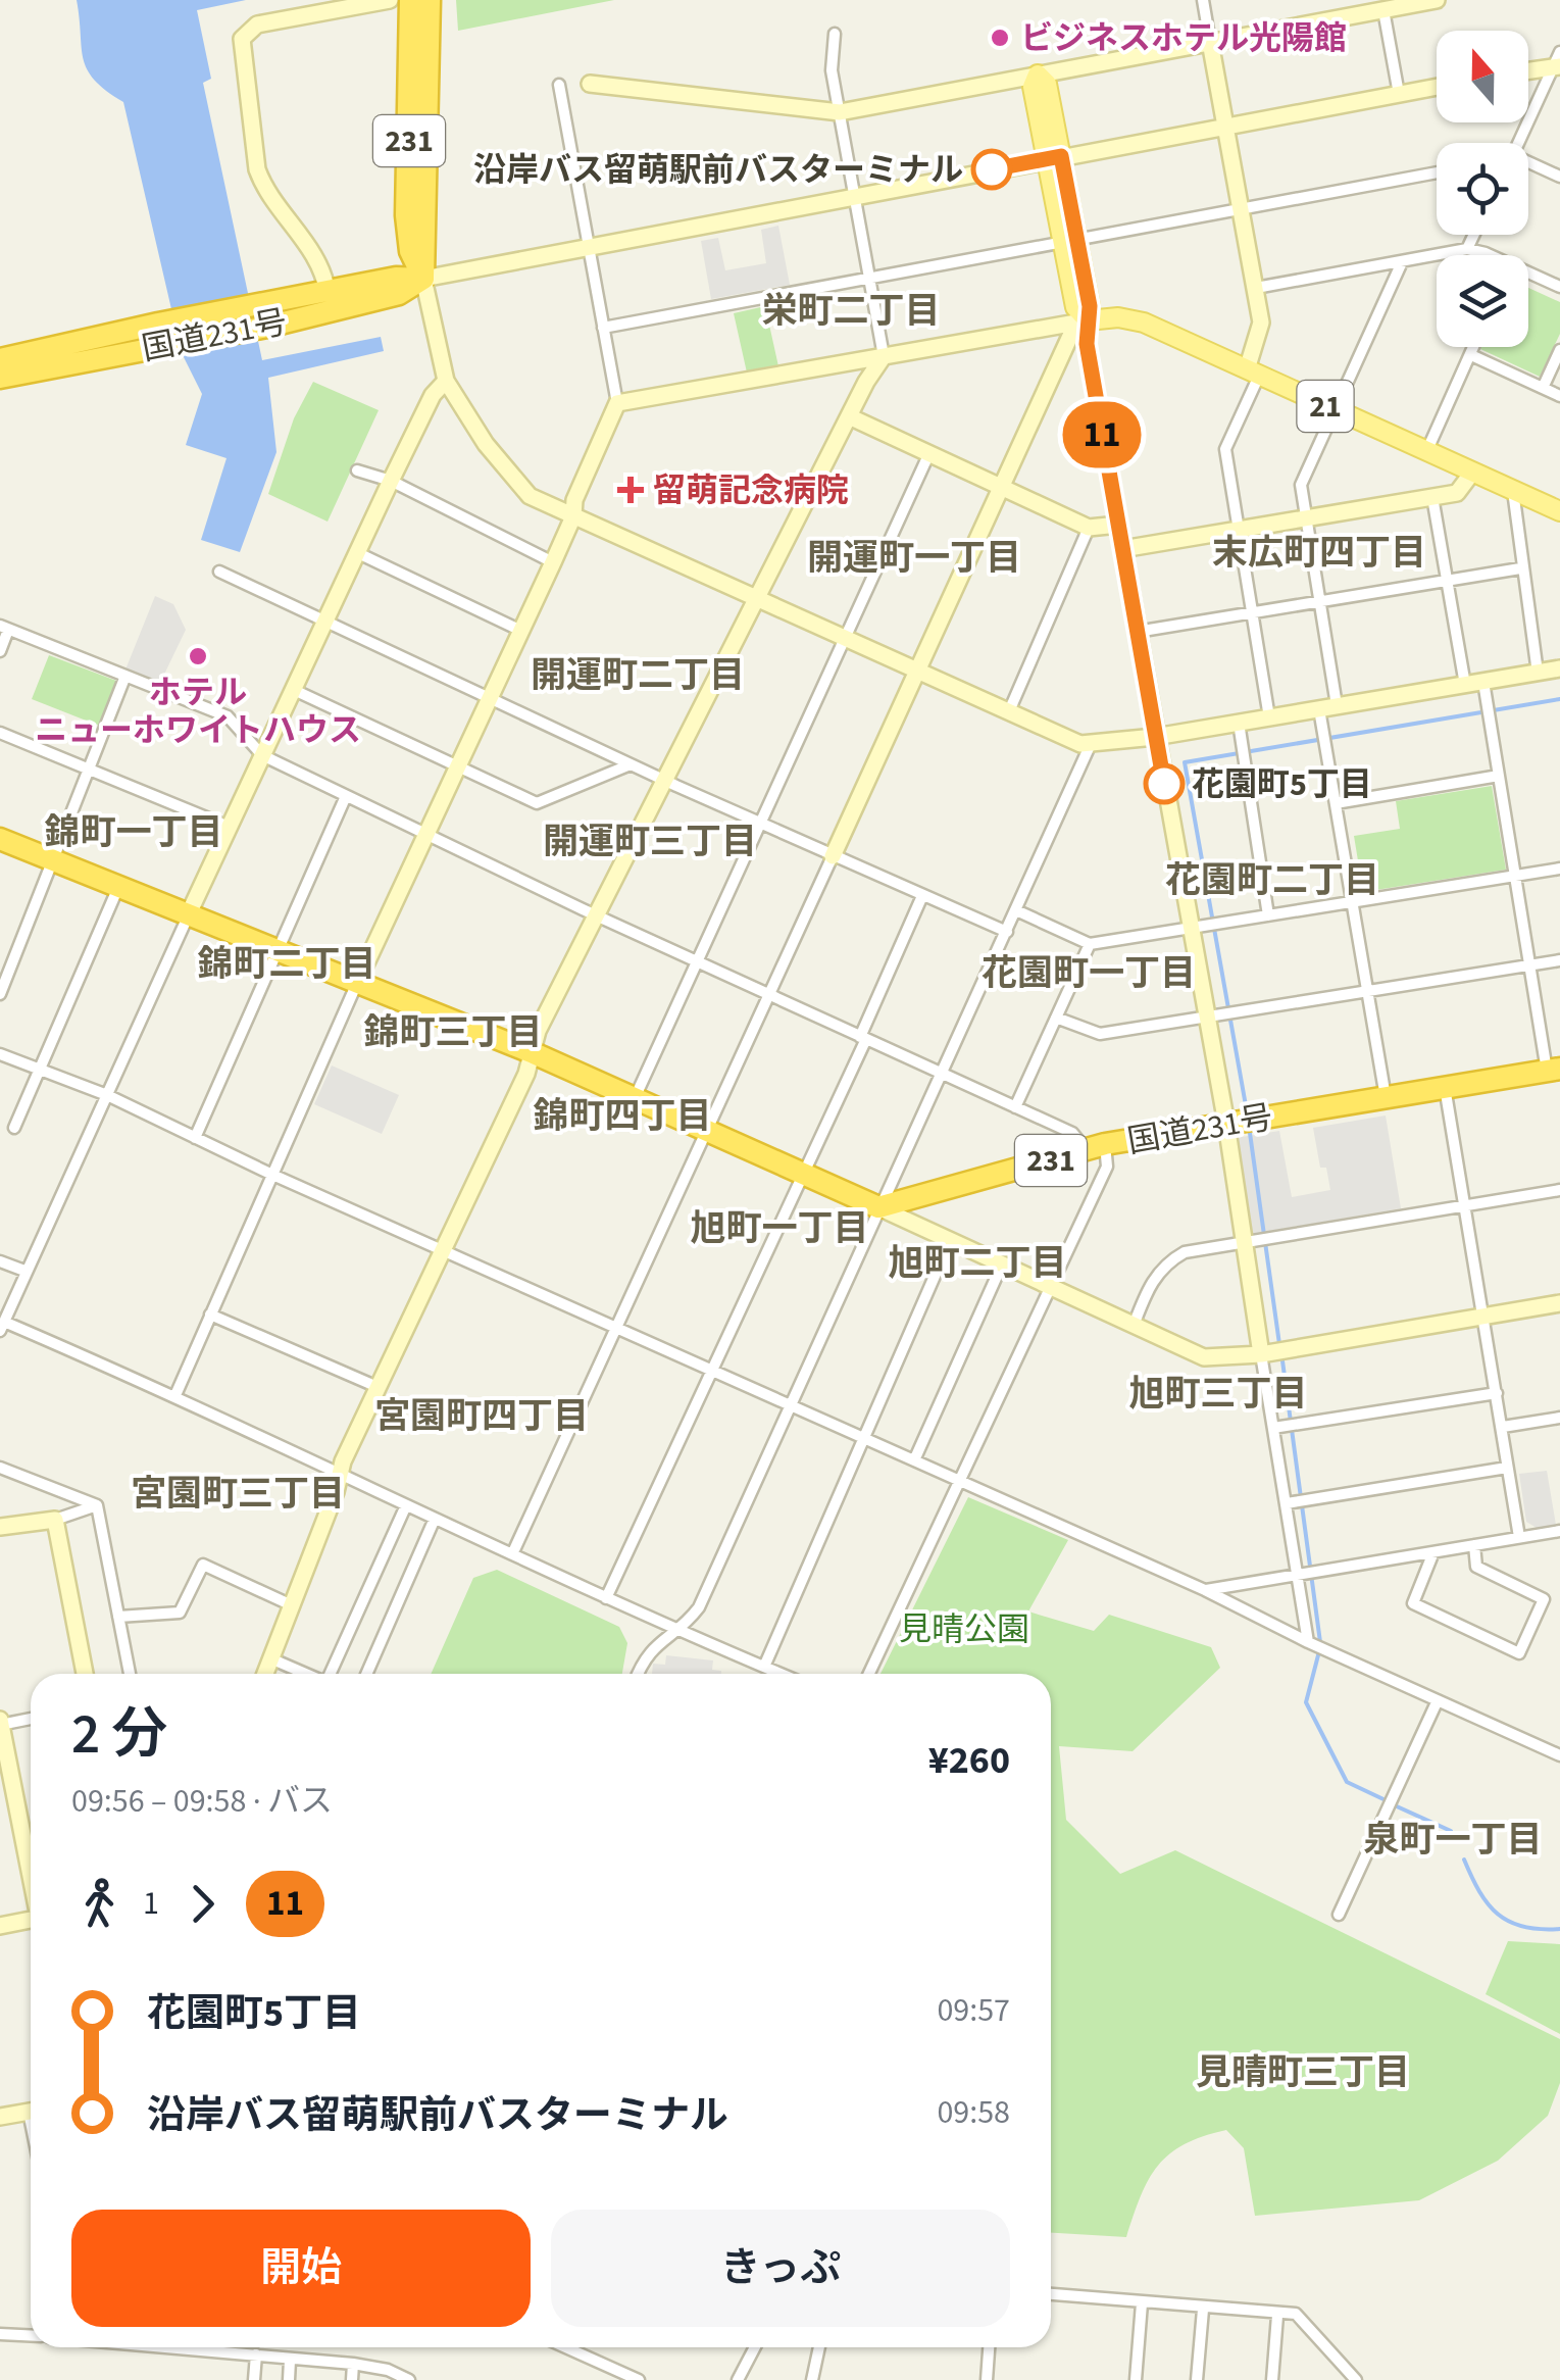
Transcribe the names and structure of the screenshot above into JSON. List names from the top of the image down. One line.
{"streets":{"highway":["231","国道231号"],"main road":["21"]},"crossings":[["231","国道231号"]],"districts":["栄町二丁目","末広町四丁目","開運町一丁目","開運町二丁目","錦町一丁目","開運町三丁目","花園町二丁目","錦町二丁目","花園町一丁目","錦町三丁目","錦町四丁目","旭町一丁目","旭町二丁目","旭町三丁目","宮園町四丁目","宮園町三丁目","泉町一丁目","見晴町三丁目"],"parks":["見晴公園"],"places":{"other":["ビジネスホテル光陽館","沿岸バス留萌駅前バスターミナル","ホテル ニューホワイトハウス","花園町5丁目"],"health":["留萌記念病院"]},"lines":["bus line 11"],"north":"top","page":{"on_map":"11","heading":["2 分","09:56 – 09:58 · バス","¥260"],"legs":["1","11"],"list":[{"name":"花園町5丁目","value":"09:57"},{"name":"沿岸バス留萌駅前バスターミナル","value":"09:58"}],"buttons":["開始","きっぷ"]}}
